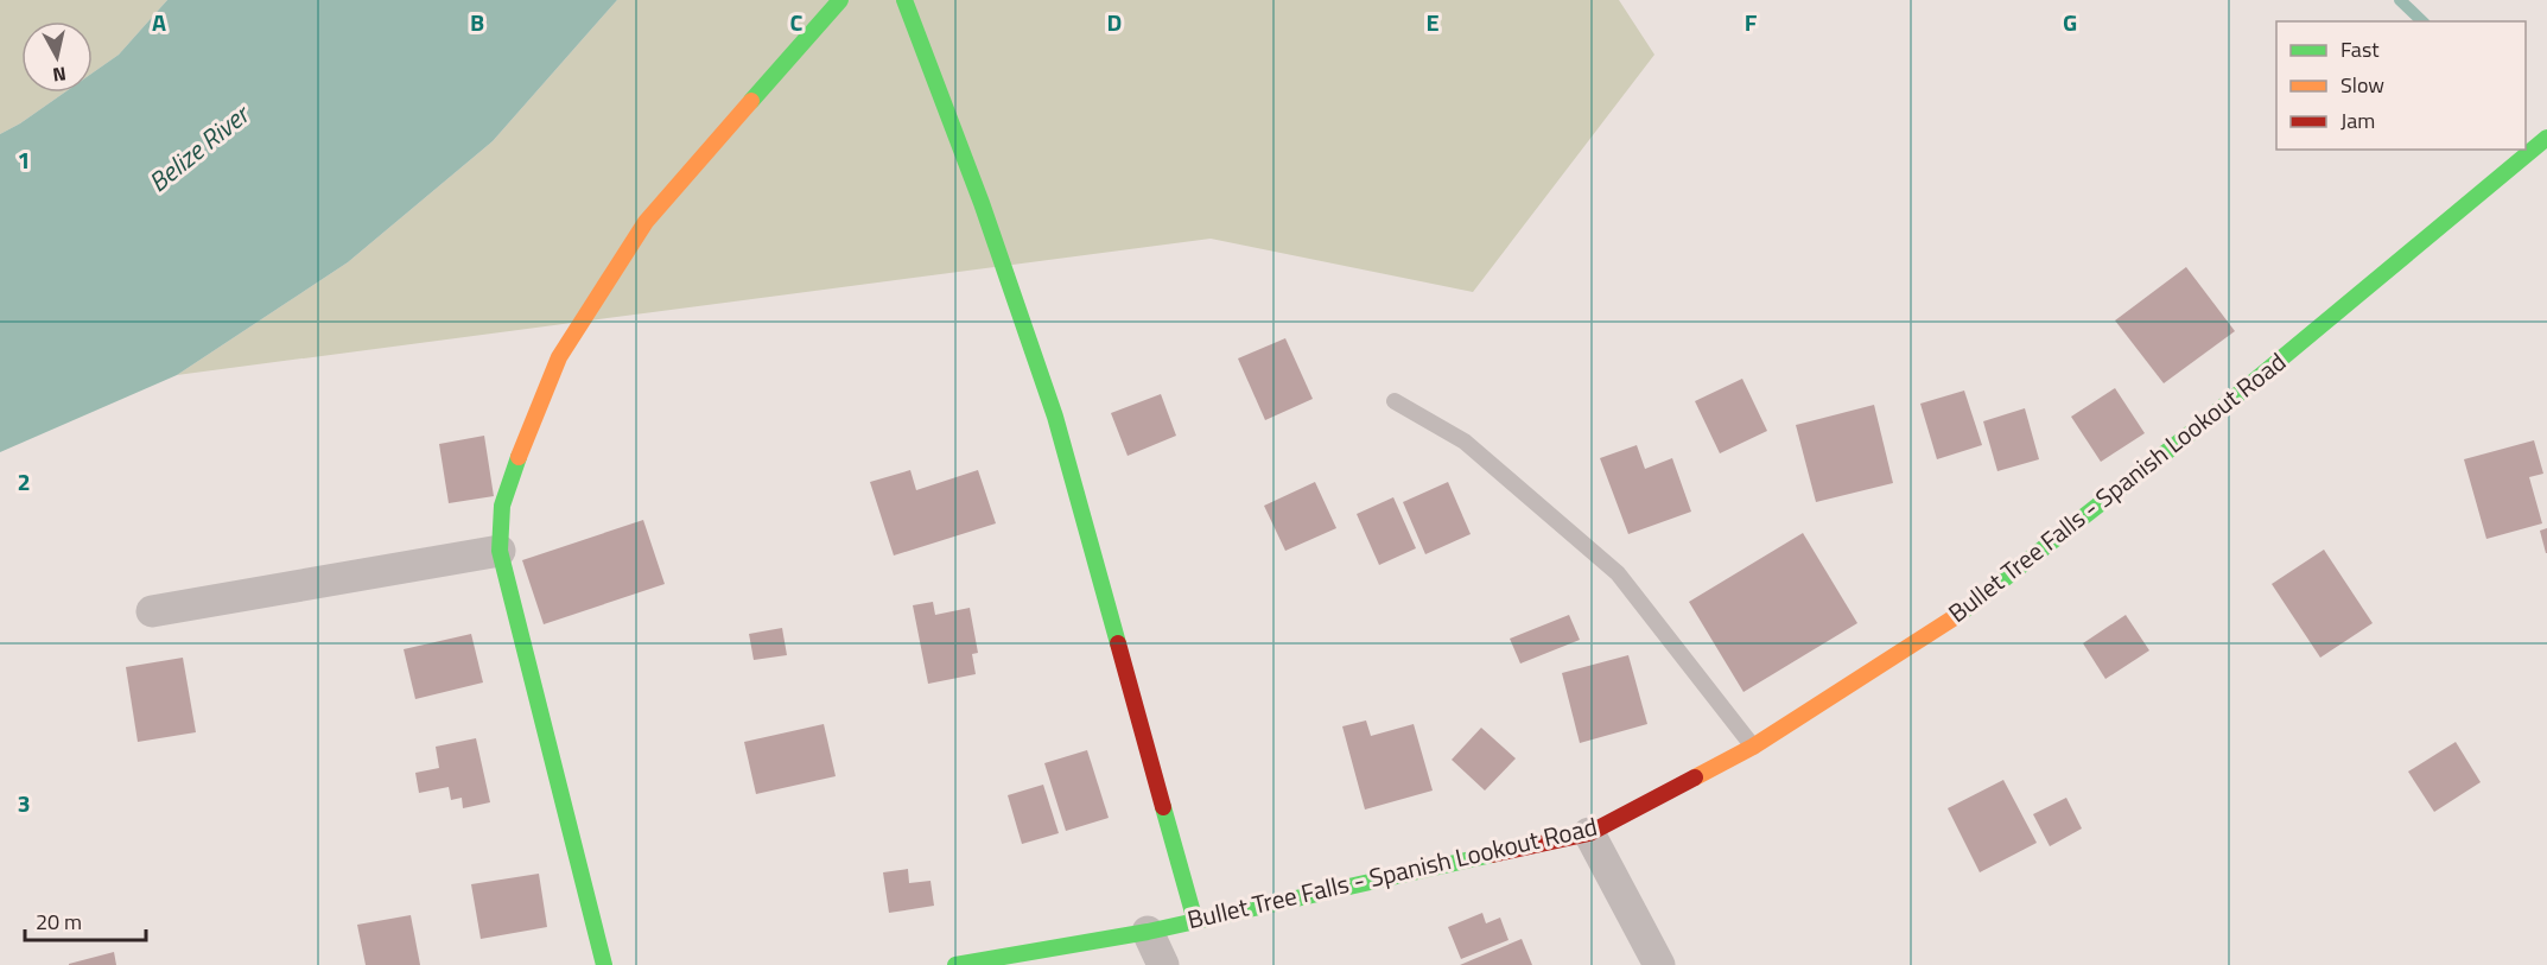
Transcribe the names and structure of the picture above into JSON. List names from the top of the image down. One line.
{"streets":{"street":["Bullet Tree Falls - Spanish Lookout Road"]},"water":["Belize River"],"legend":["Fast","Slow","Jam"],"scale_bar":"20 m","north":"bottom","grid":{"columns":["A","B","C","D","E","F","G"],"rows":["1","2","3"]}}
